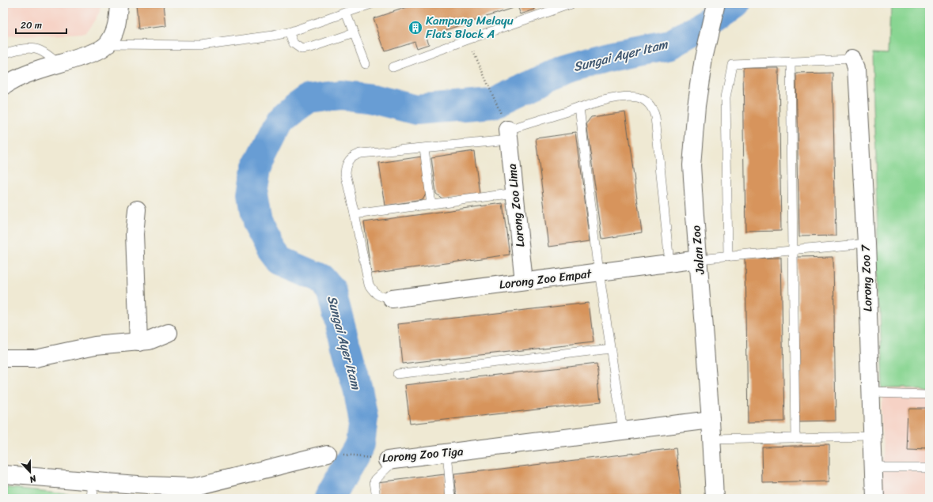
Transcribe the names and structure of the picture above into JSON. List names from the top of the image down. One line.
{"streets":{"street":["Lorong Zoo Lima","Jalan Zoo","Lorong Zoo 7","Lorong Zoo Empat","Lorong Zoo Tiga"]},"crossings":[["Lorong Zoo Lima","Lorong Zoo Empat"],["Jalan Zoo","Lorong Zoo Empat"],["Jalan Zoo","Lorong Zoo Tiga"]],"water":["Sungai Ayer Itam"],"places":{"building":["Kampung Melayu Flats Block A"]},"scale_bar":"20 m","north":"bottom"}
